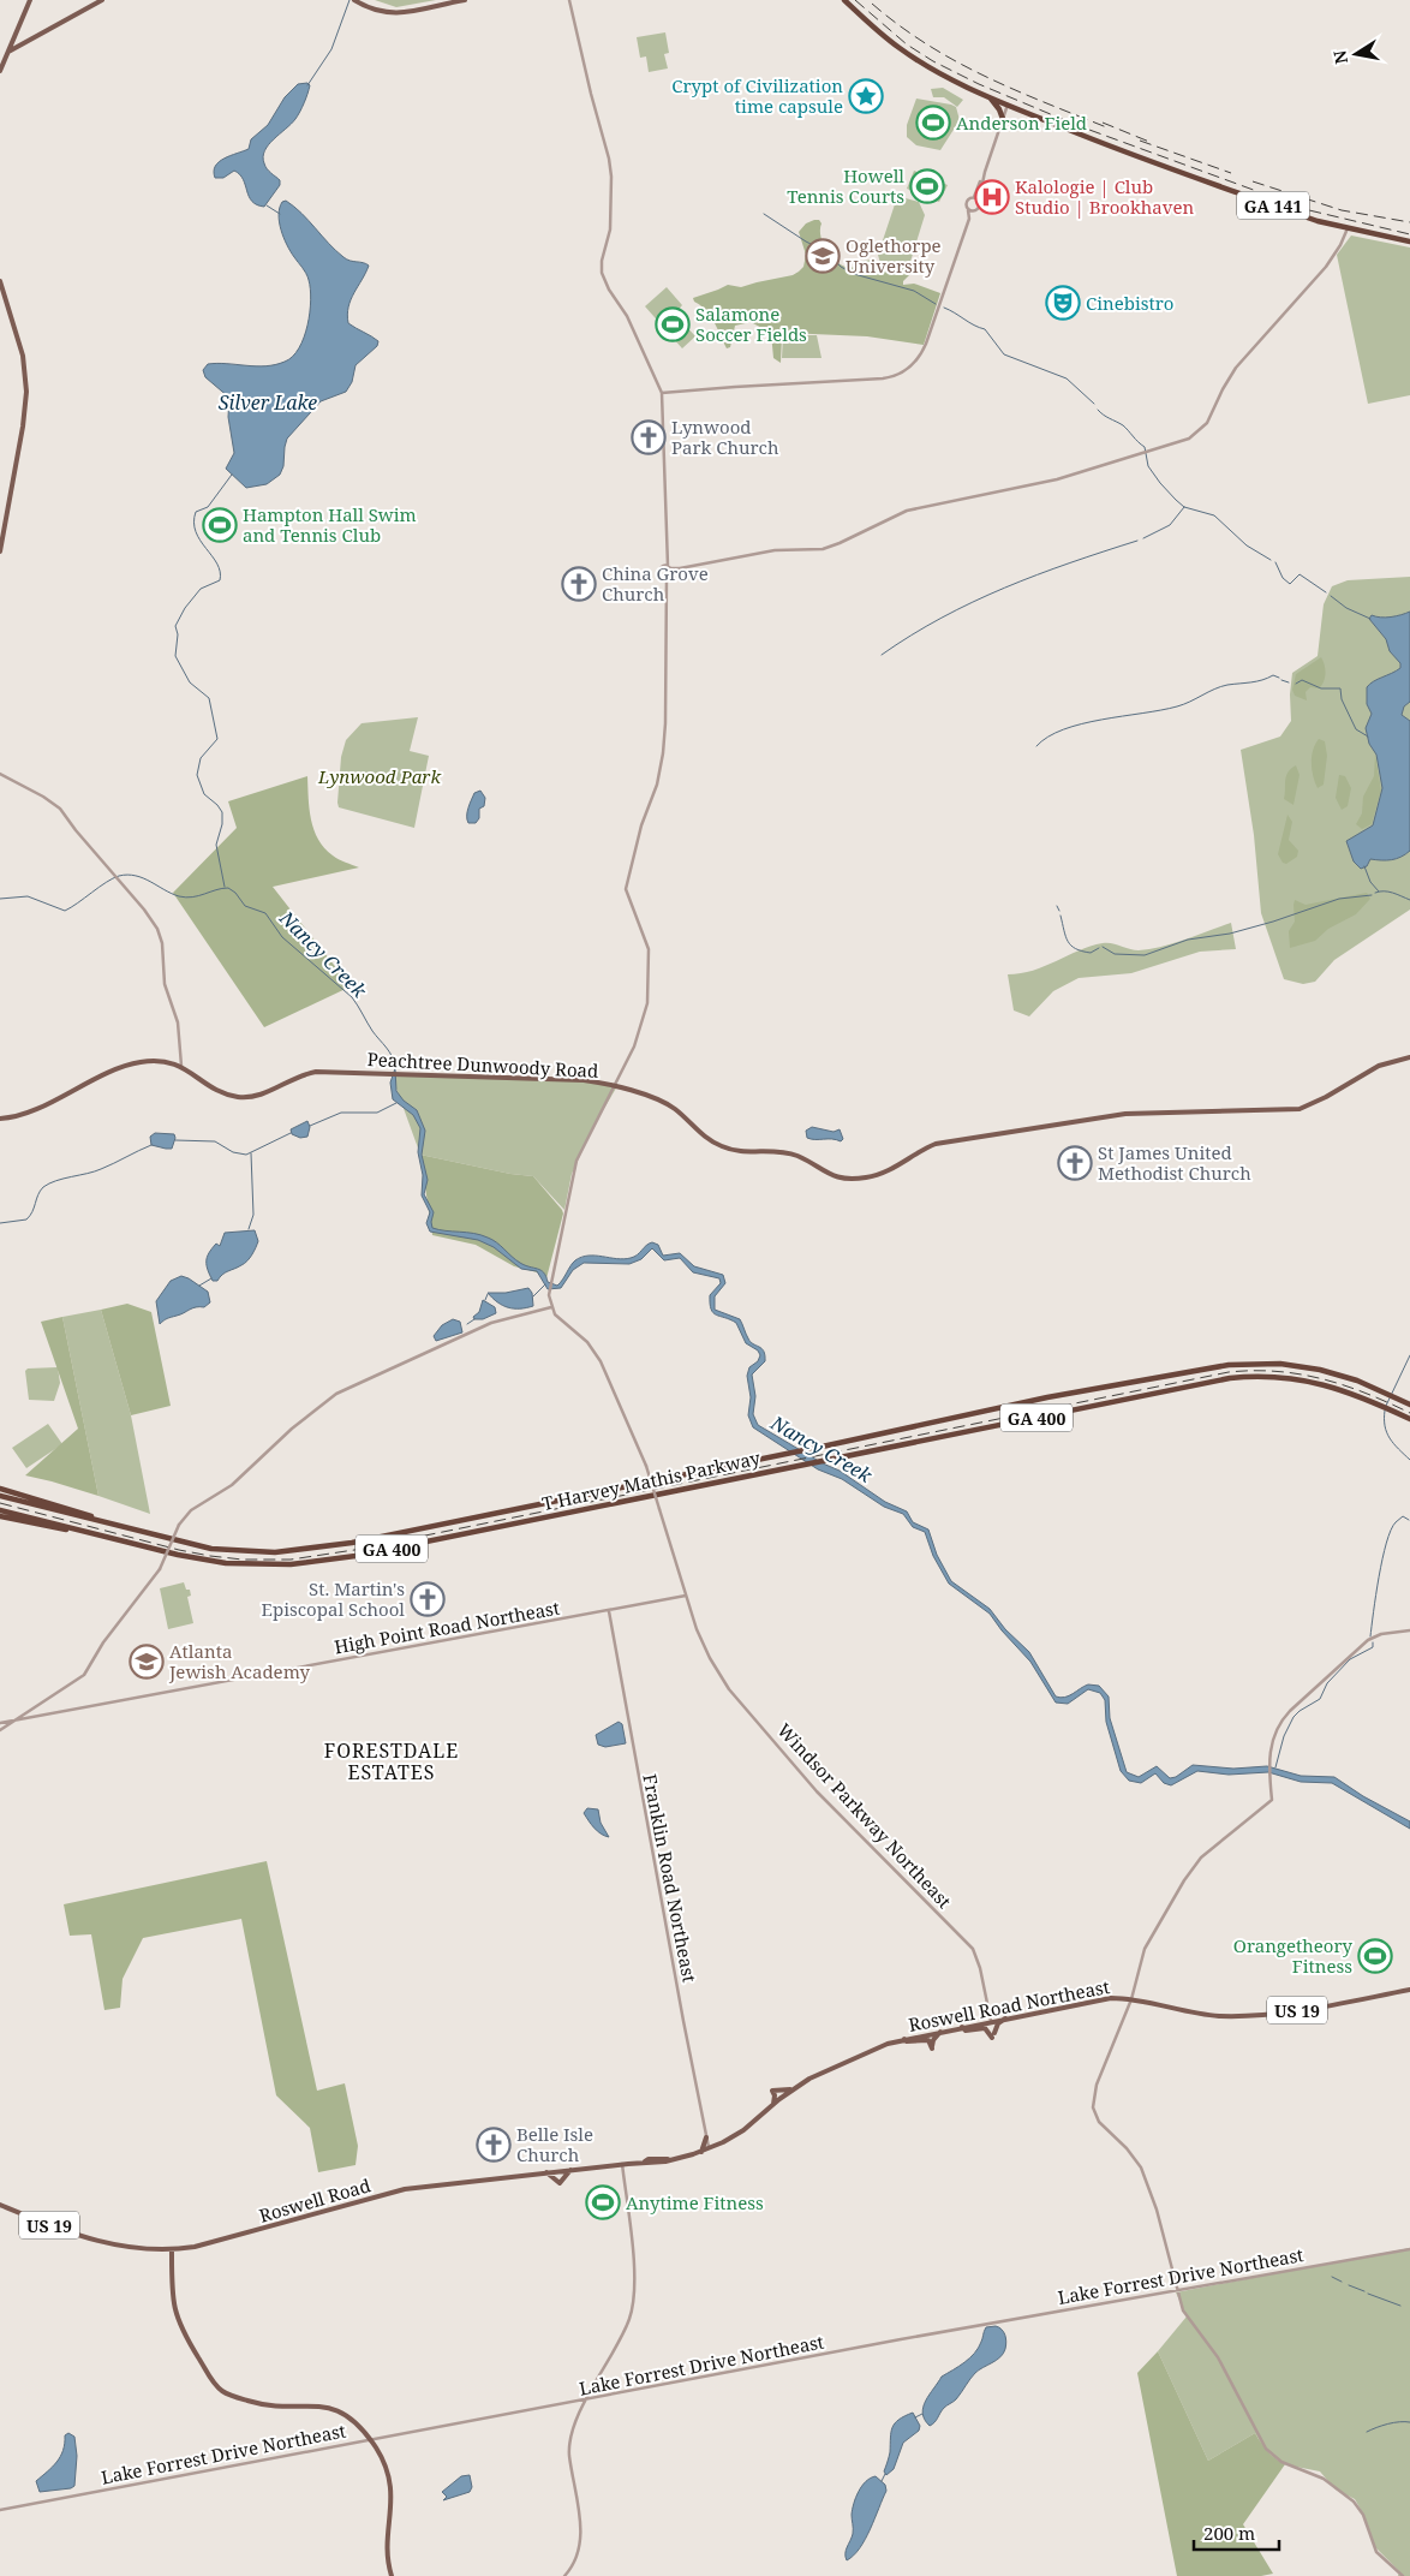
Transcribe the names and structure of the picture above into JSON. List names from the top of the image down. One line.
{"streets":{"highway":["GA 141","GA 400","T Harvey Mathis Parkway"],"main road":["Peachtree Dunwoody Road","Roswell Road Northeast","US 19","Roswell Road"],"street":["High Point Road Northeast","Windsor Parkway Northeast","Franklin Road Northeast","Lake Forrest Drive Northeast"]},"crossings":[["High Point Road Northeast","Windsor Parkway Northeast"],["High Point Road Northeast","Franklin Road Northeast"],["Windsor Parkway Northeast","Roswell Road Northeast"],["Franklin Road Northeast","Roswell Road Northeast"],["Roswell Road Northeast","Roswell Road"]],"districts":["FORESTDALE ESTATES"],"water":["Silver Lake","Nancy Creek"],"parks":["Lynwood Park"],"places":{"place":["Crypt of Civilization time capsule"],"sports":["Anderson Field","Howell Tennis Courts","Salamone Soccer Fields","Hampton Hall Swim and Tennis Club","Orangetheory Fitness","Anytime Fitness"],"hospital":["Kalologie | Club Studio | Brookhaven"],"school or university":["Oglethorpe University","Atlanta Jewish Academy"],"theatre":["Cinebistro"],"church":["Lynwood Park Church","China Grove Church","St James United Methodist Church","St. Martin's Episcopal School","Belle Isle Church"]},"scale_bar":"200 m","north":"left"}
